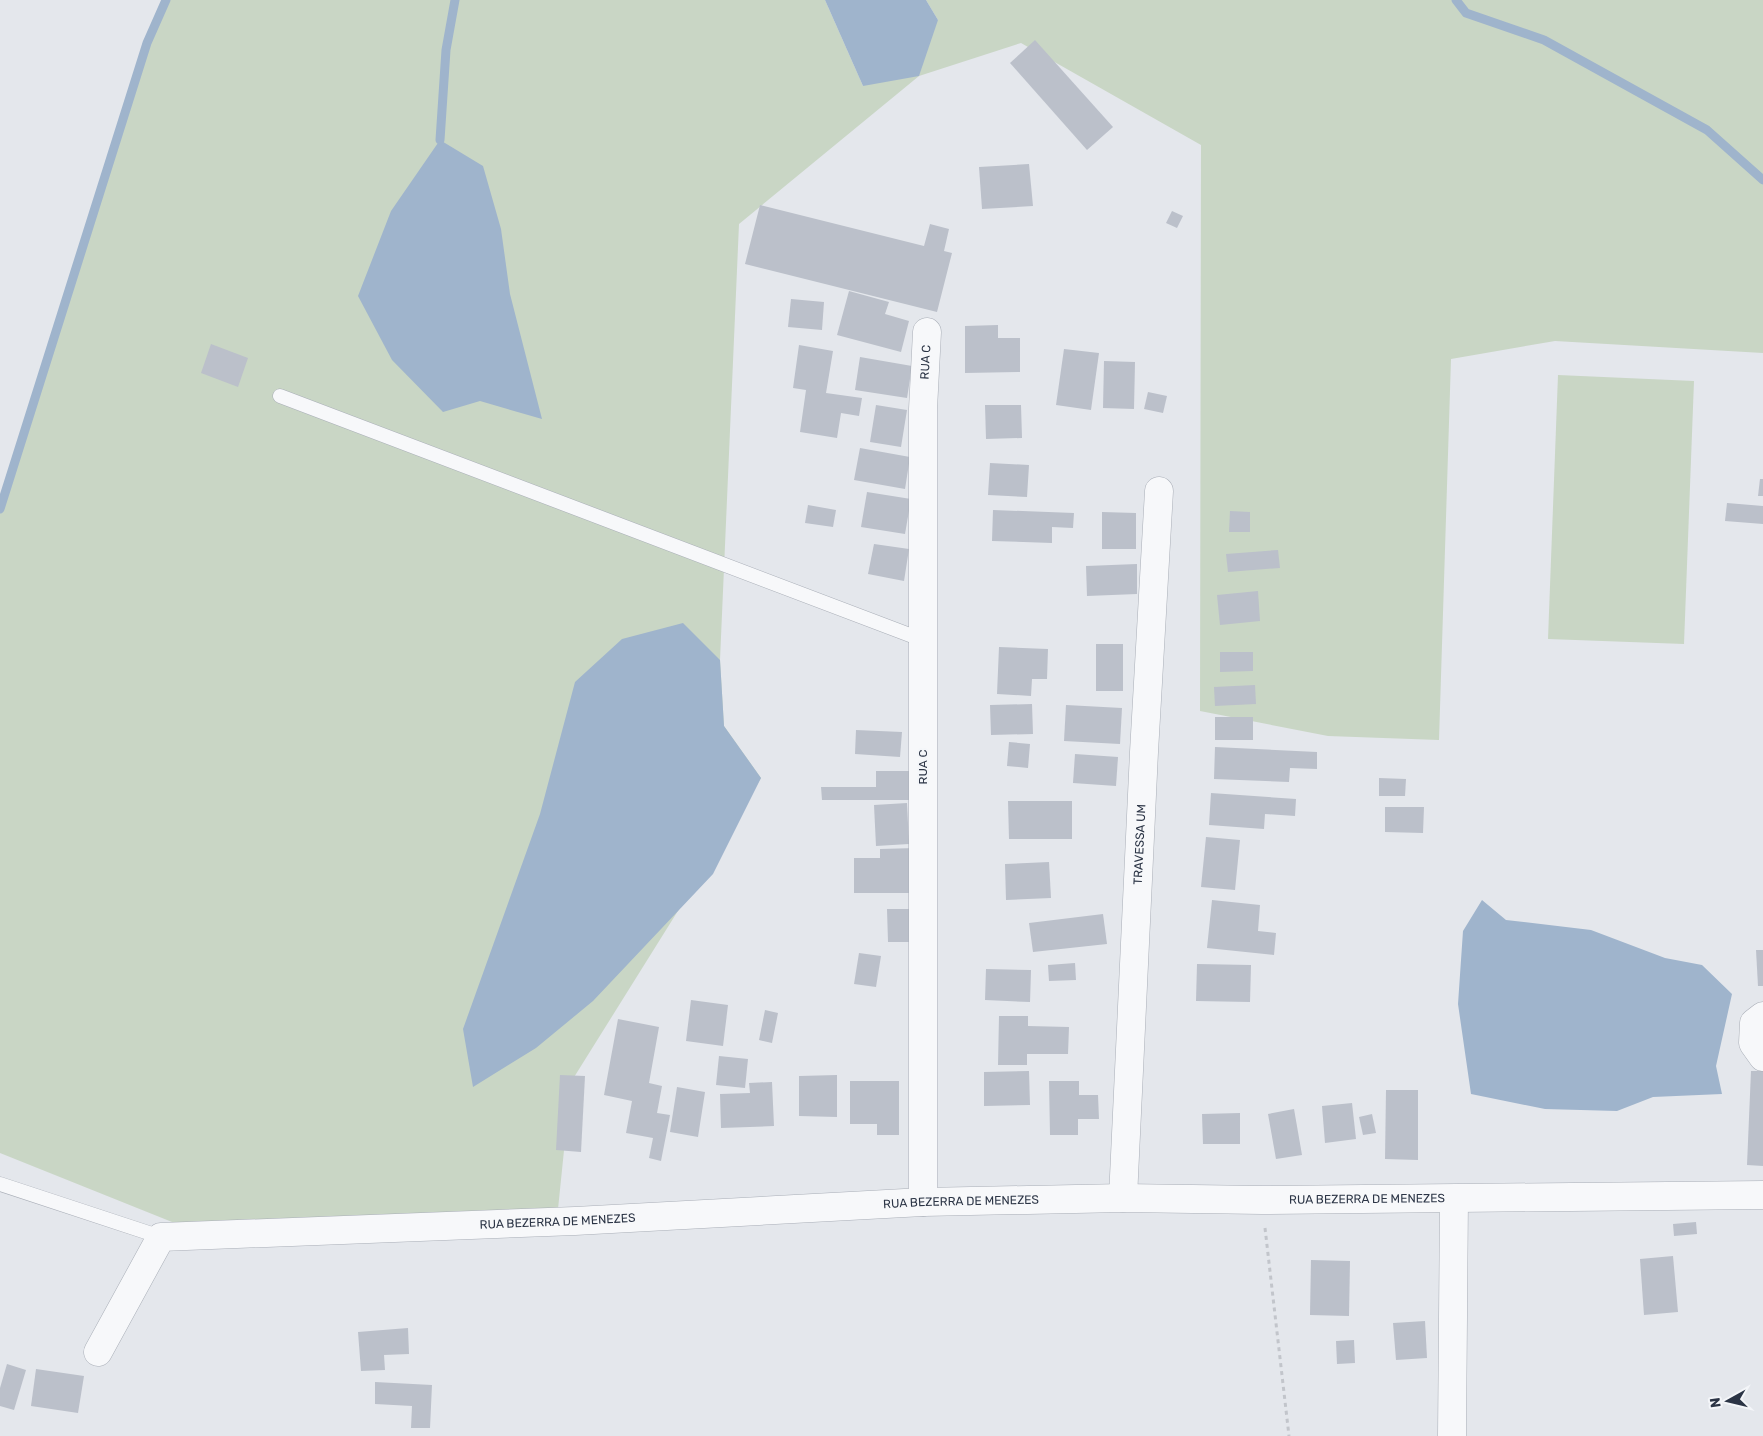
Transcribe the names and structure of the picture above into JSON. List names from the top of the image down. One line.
{"streets":{"street":["RUA C","TRAVESSA UM","RUA BEZERRA DE MENEZES"]},"crossings":[["RUA C","RUA BEZERRA DE MENEZES"],["TRAVESSA UM","RUA BEZERRA DE MENEZES"]],"north":"left"}
